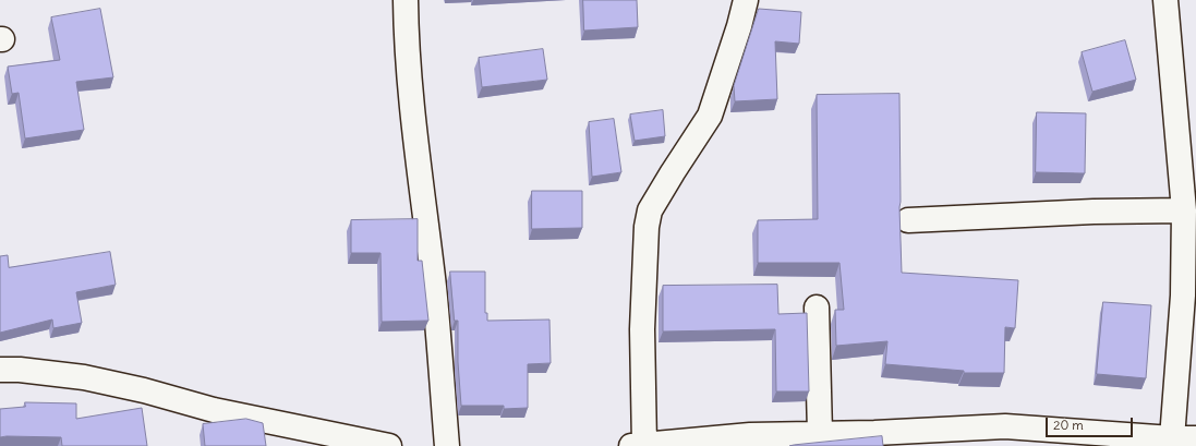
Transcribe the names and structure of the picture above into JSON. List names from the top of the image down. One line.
{"scale_bar":"20 m"}
